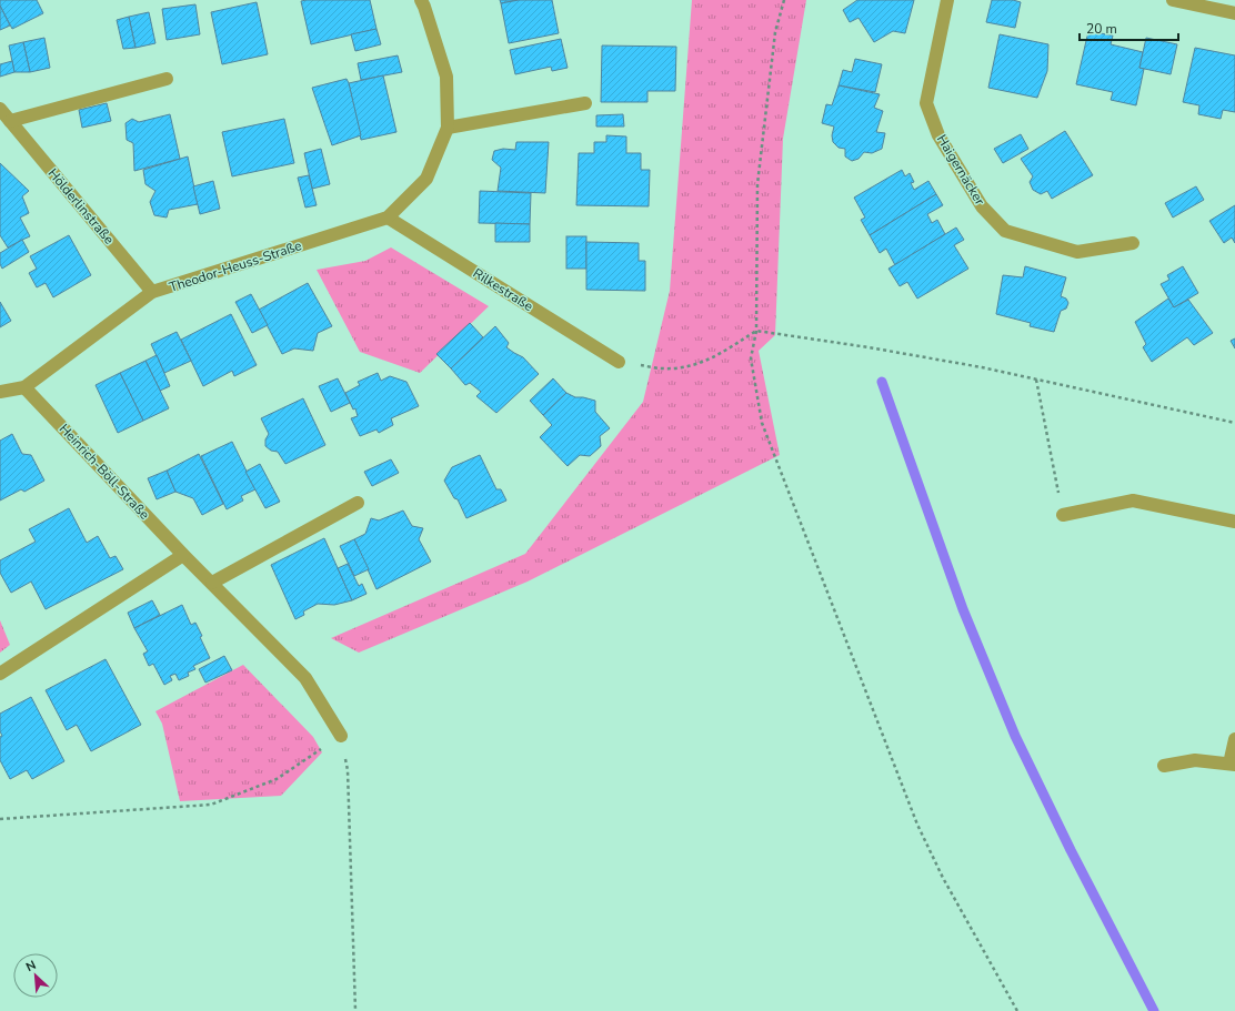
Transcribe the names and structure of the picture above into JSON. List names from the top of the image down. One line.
{"streets":{"street":["Haigernäcker","Hölderlinstraße","Theodor-Heuss-Straße","Rilkestraße","Heinrich-Böll-Straße"]},"crossings":[["Hölderlinstraße","Theodor-Heuss-Straße"],["Theodor-Heuss-Straße","Rilkestraße"],["Theodor-Heuss-Straße","Heinrich-Böll-Straße"]],"scale_bar":"20 m","north":"top left"}
